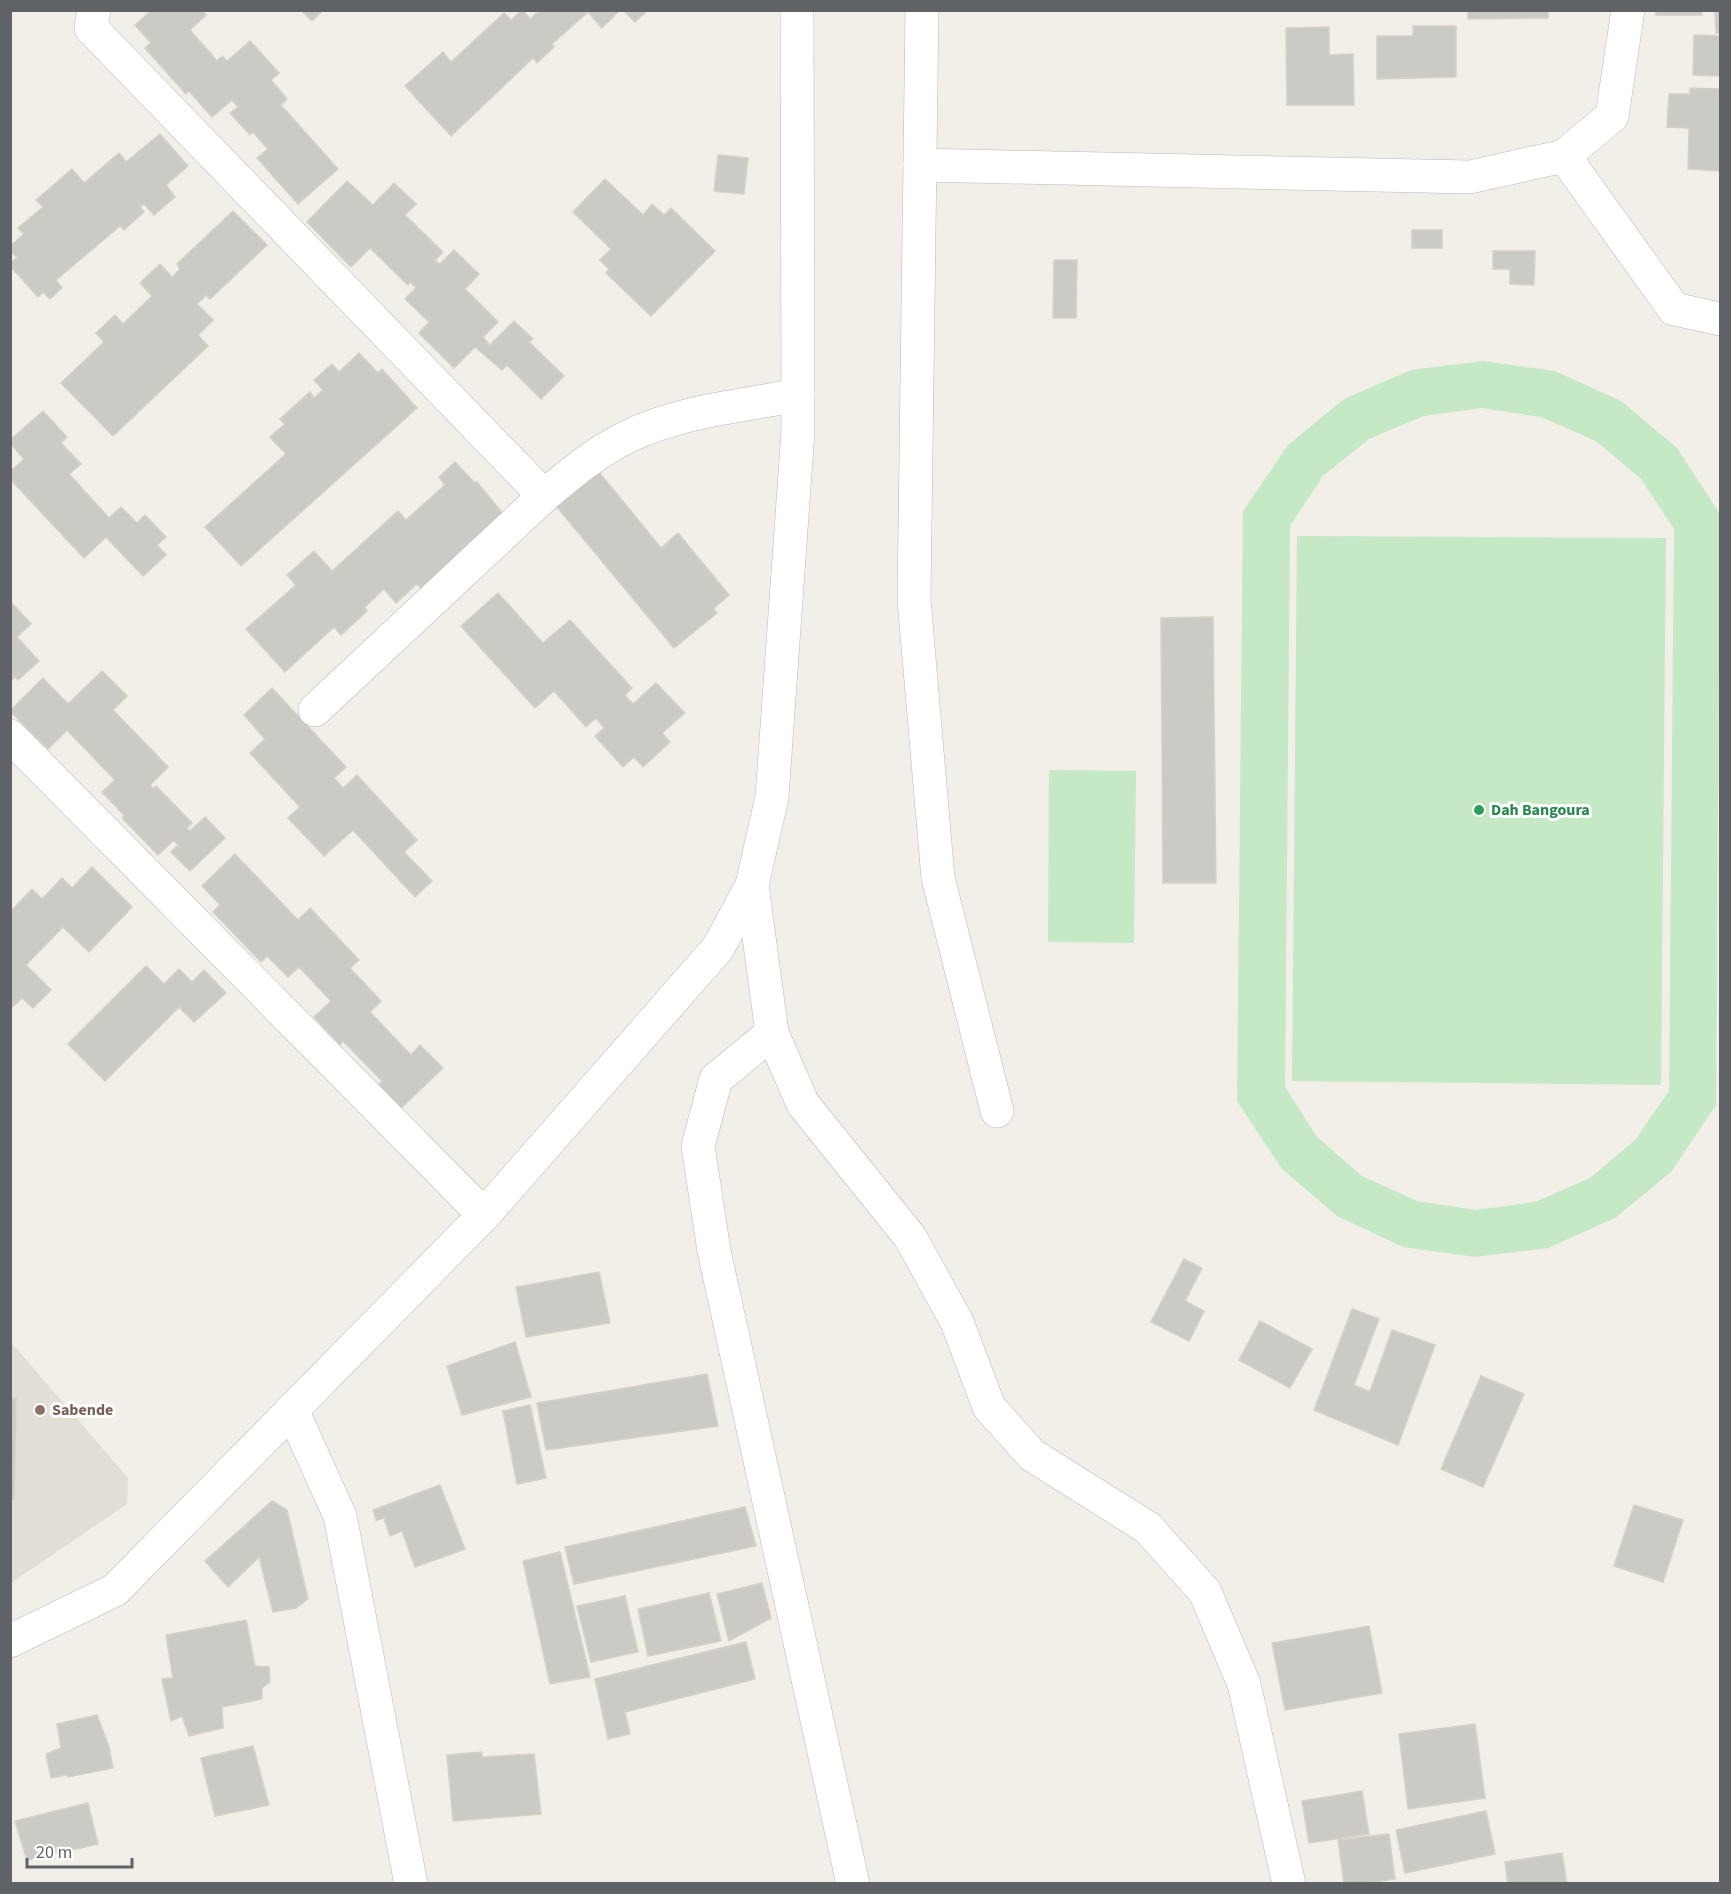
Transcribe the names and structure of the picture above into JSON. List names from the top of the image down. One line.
{"places":["Dah Bangoura","Sabende"],"scale_bar":"20 m"}
